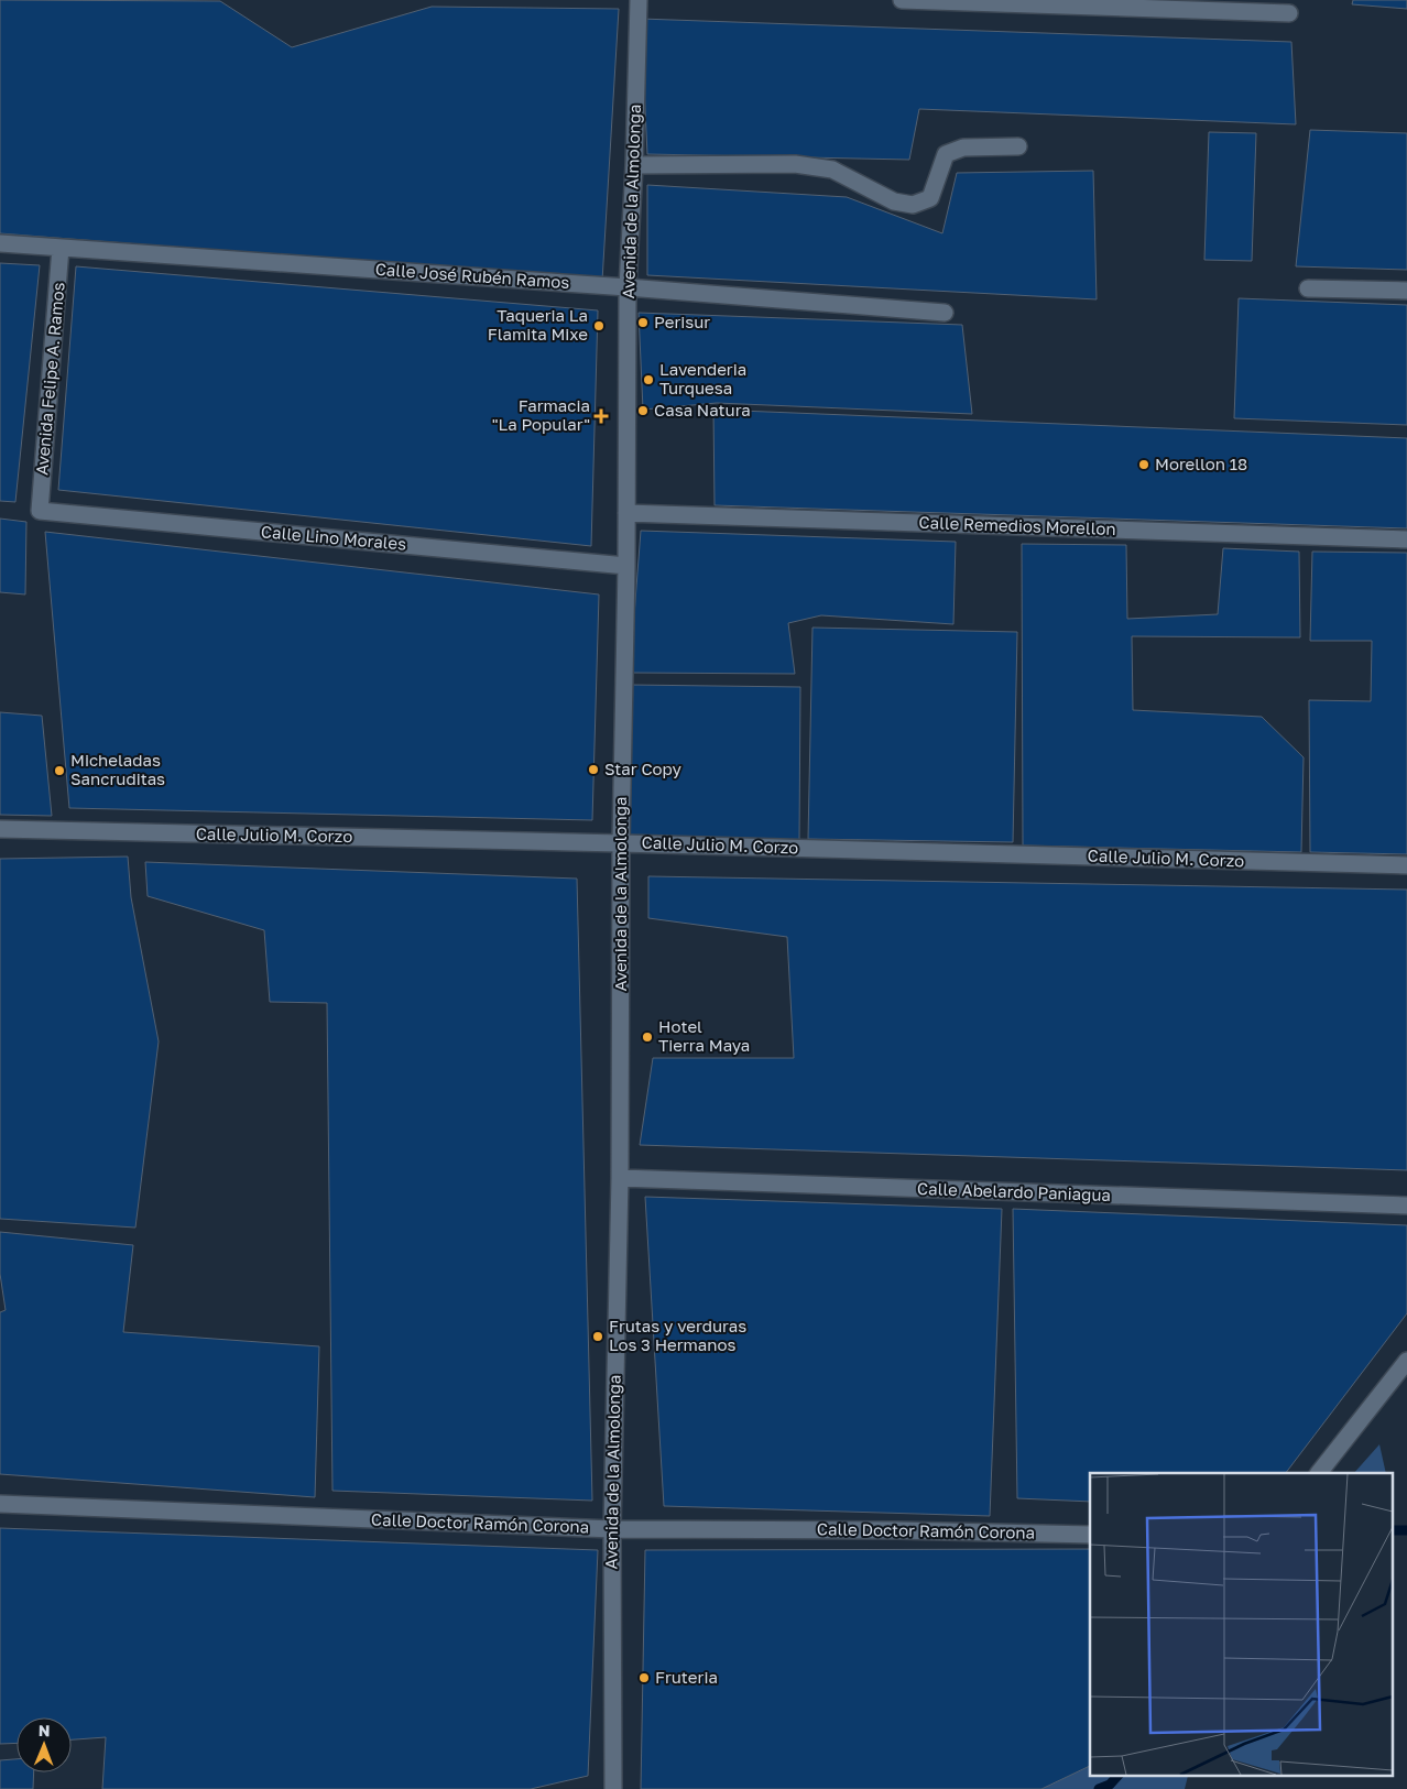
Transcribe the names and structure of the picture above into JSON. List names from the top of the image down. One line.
{"streets":{"street":["Avenida de la Almolonga","Calle José Rubén Ramos","Avenida Felipe A. Ramos","Calle Remedios Morellon","Calle Lino Morales","Calle Julio M. Corzo","Calle Abelardo Paniagua","Calle Doctor Ramón Corona"]},"crossings":[["Avenida de la Almolonga","Calle José Rubén Ramos"],["Avenida de la Almolonga","Calle Remedios Morellon"],["Avenida de la Almolonga","Calle Lino Morales"],["Avenida de la Almolonga","Calle Julio M. Corzo"],["Avenida de la Almolonga","Calle Abelardo Paniagua"],["Avenida de la Almolonga","Calle Doctor Ramón Corona"],["Calle José Rubén Ramos","Avenida Felipe A. Ramos"],["Avenida Felipe A. Ramos","Calle Lino Morales"]],"places":{"other":["Perisur","Taqueria La Flamita Mixe","Lavenderia Turquesa","Casa Natura","Morellon 18","Star Copy","Micheladas Sancruditas","Hotel Tierra Maya","Frutas y verduras Los 3 Hermanos","Fruteria"],"health":["Farmacia \"La Popular\""]},"north":"top"}
